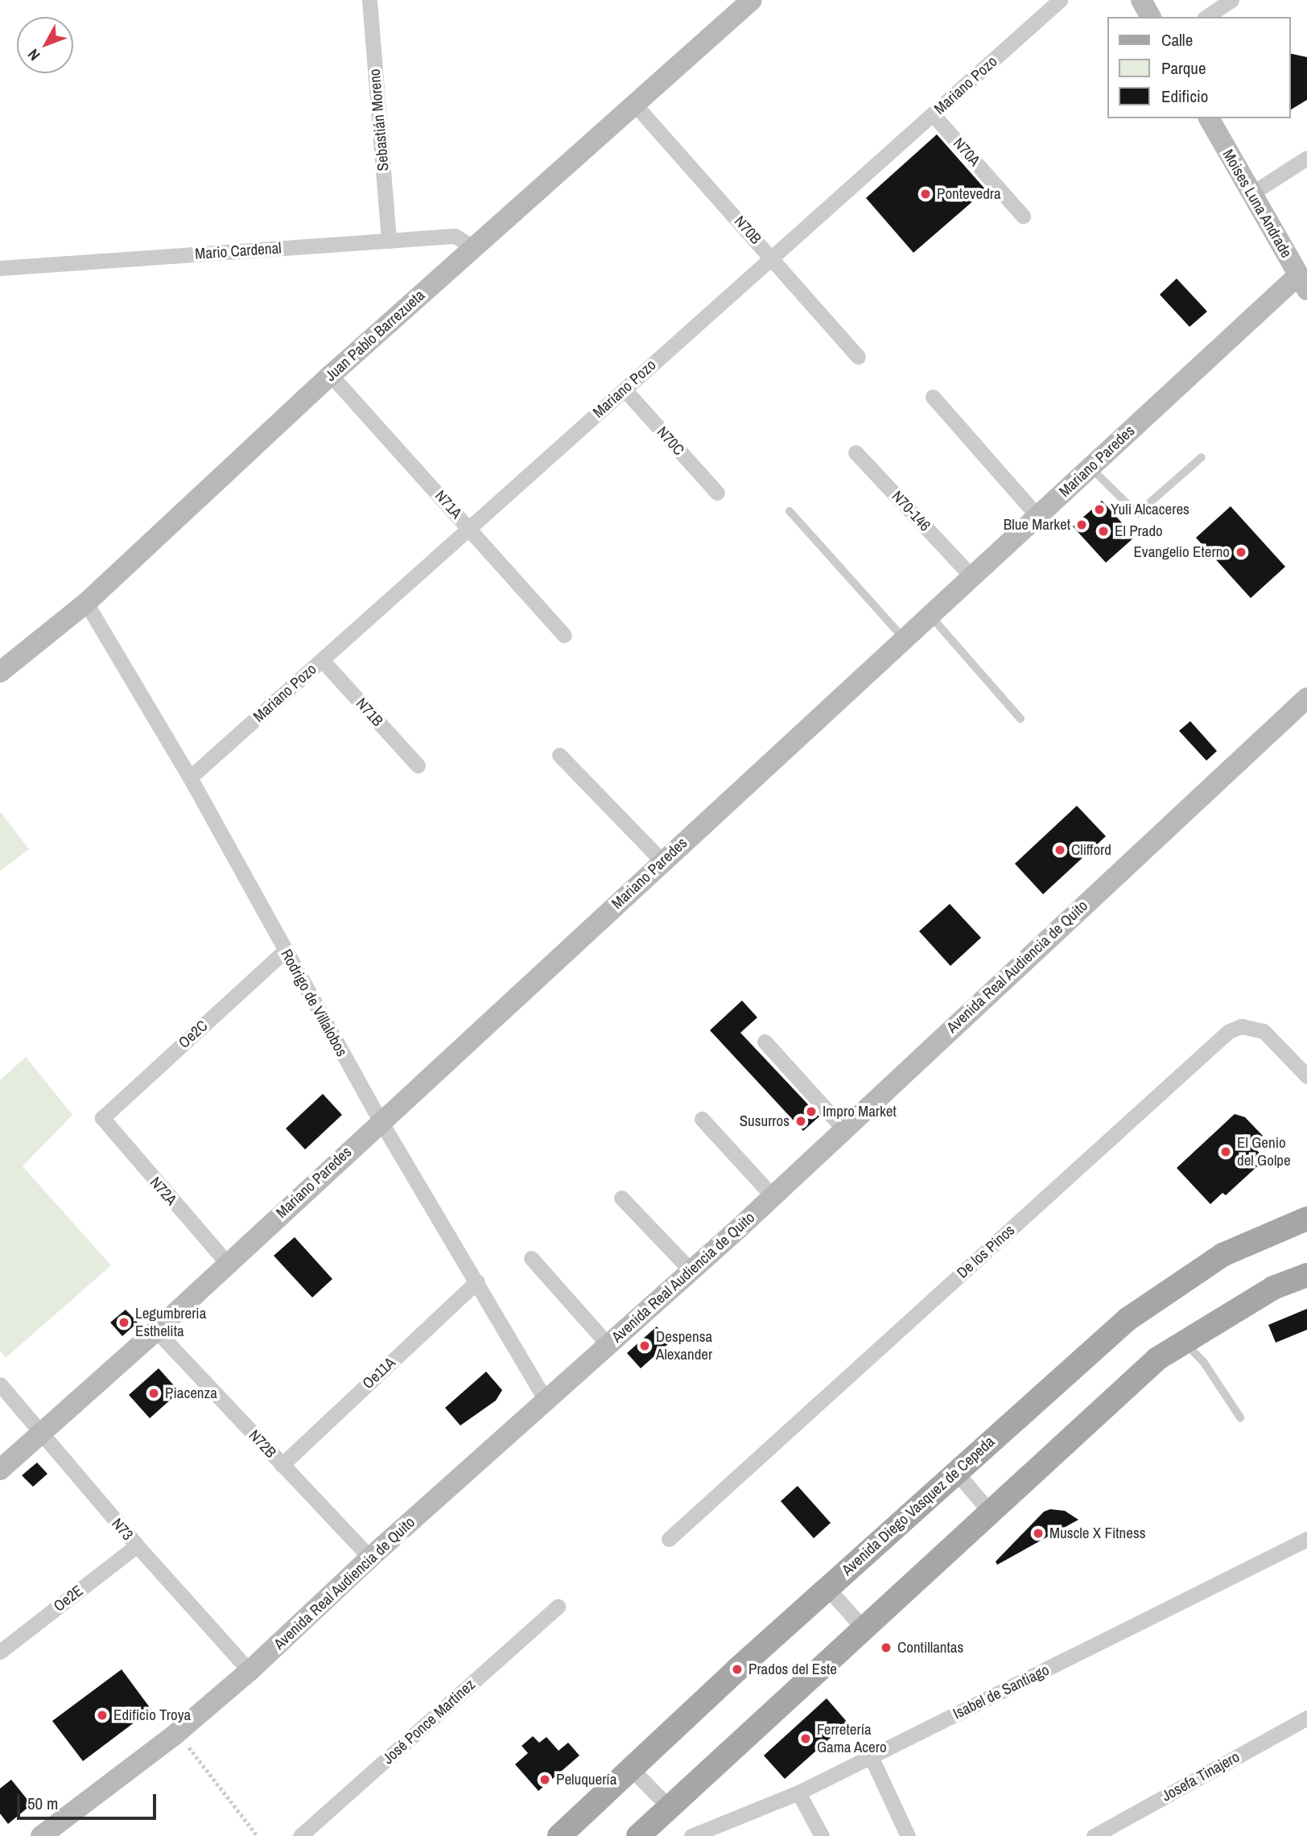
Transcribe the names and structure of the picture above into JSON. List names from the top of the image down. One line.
{"streets":{"main road":["Moises Luna Andrade","Juan Pablo Barrezueta","Mariano Paredes","Avenida Real Audiencia de Quito","Avenida Diego Vasquez de Cepeda"],"street":["Mariano Pozo","Sebastián Moreno","N70A","N70B","Mario Cardenal","N70C","N71A","N70-146","N71B","Rodrigo de Villalobos","Oe2C","N72A","De los Pinos","Oe11A","N72B","N73","Oe2E","Isabel de Santiago","José Ponce Martinez","Josefa Tinajero"]},"crossings":[["Mariano Pozo","N70A"],["Mariano Pozo","N70B"],["Mariano Pozo","N70C"],["Mariano Pozo","N71A"],["Mariano Pozo","N71B"],["Mariano Pozo","Rodrigo de Villalobos"],["Sebastián Moreno","Mario Cardenal"],["Moises Luna Andrade","Mariano Paredes"],["N70B","Juan Pablo Barrezueta"],["Mario Cardenal","Juan Pablo Barrezueta"],["Juan Pablo Barrezueta","N71A"],["Juan Pablo Barrezueta","Rodrigo de Villalobos"],["Mariano Paredes","N70-146"],["Mariano Paredes","Rodrigo de Villalobos"],["Mariano Paredes","N72A"],["Mariano Paredes","N72B"],["Mariano Paredes","N73"],["Avenida Real Audiencia de Quito","Rodrigo de Villalobos"],["Avenida Real Audiencia de Quito","N72B"],["Avenida Real Audiencia de Quito","N73"],["Rodrigo de Villalobos","Oe2C"],["Rodrigo de Villalobos","Oe11A"],["Oe2C","N72A"],["Oe11A","N72B"],["N73","Oe2E"]],"places":["Pontevedra","Yuli Alcaceres","Blue Market","El Prado","Evangelio Eterno","Clifford","Impro Market","Susurros","El Genio del Golpe","Legumbreria Esthelita","Despensa Alexander","Piacenza","Muscle X Fitness","Contillantas","Prados del Este","Edificio Troya","Ferretería Gama Acero","Peluquería"],"legend":["Calle","Parque","Edificio"],"scale_bar":"50 m","north":"bottom left"}
